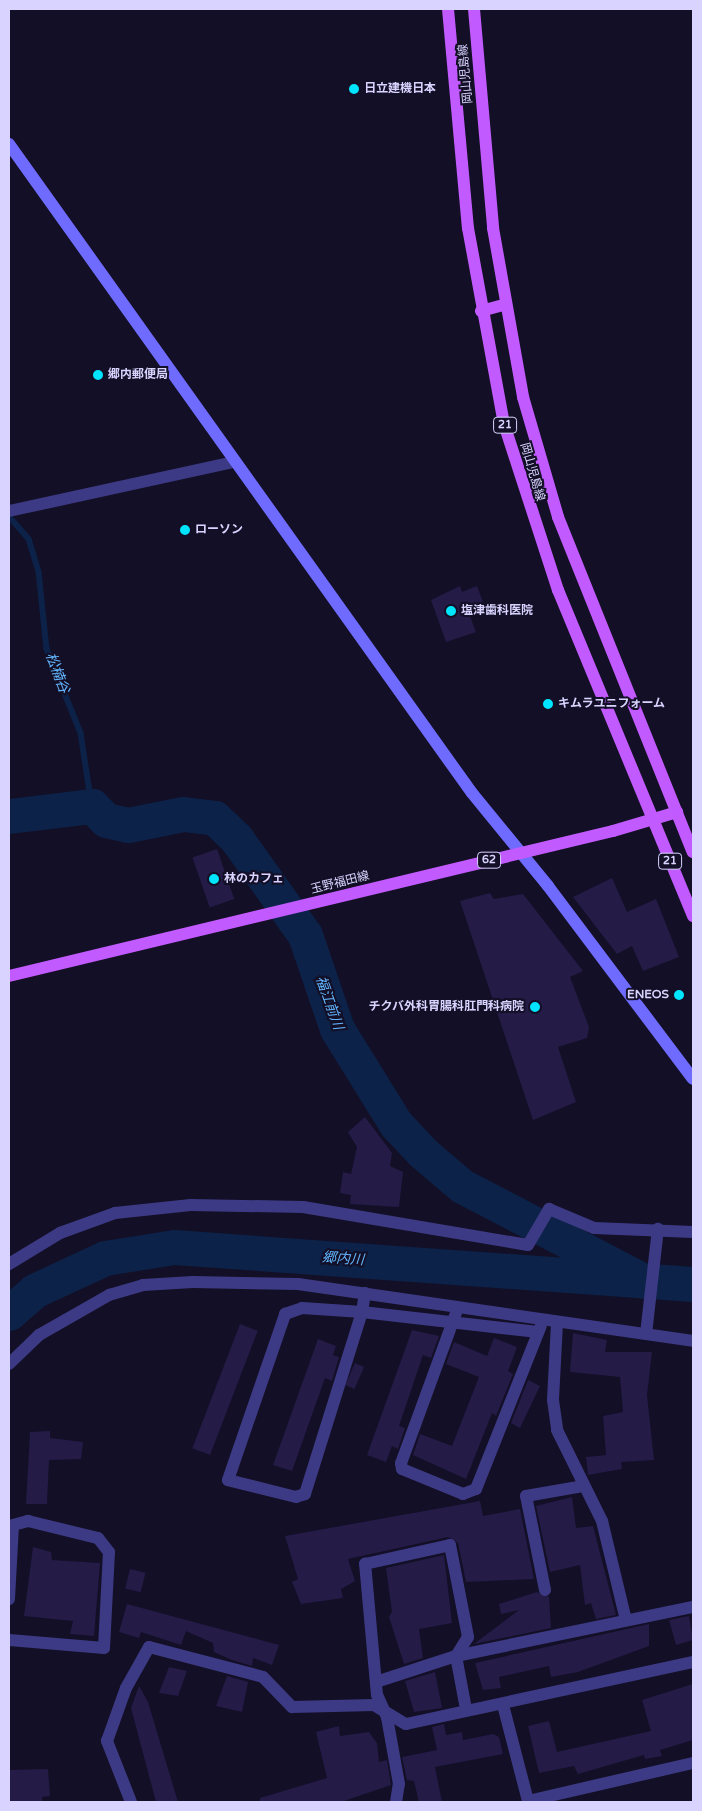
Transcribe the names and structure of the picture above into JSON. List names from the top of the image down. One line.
{"streets":{"main road":["岡山児島線","21","62","玉野福田線"]},"crossings":[["岡山児島線","玉野福田線"]],"water":["松楠谷","福江前川","郷内川"],"places":["日立建機日本","郷内郵便局","ローソン","塩津歯科医院","キムラユニフォーム","林のカフェ","ENEOS","チクバ外科胃腸科肛門科病院"]}
